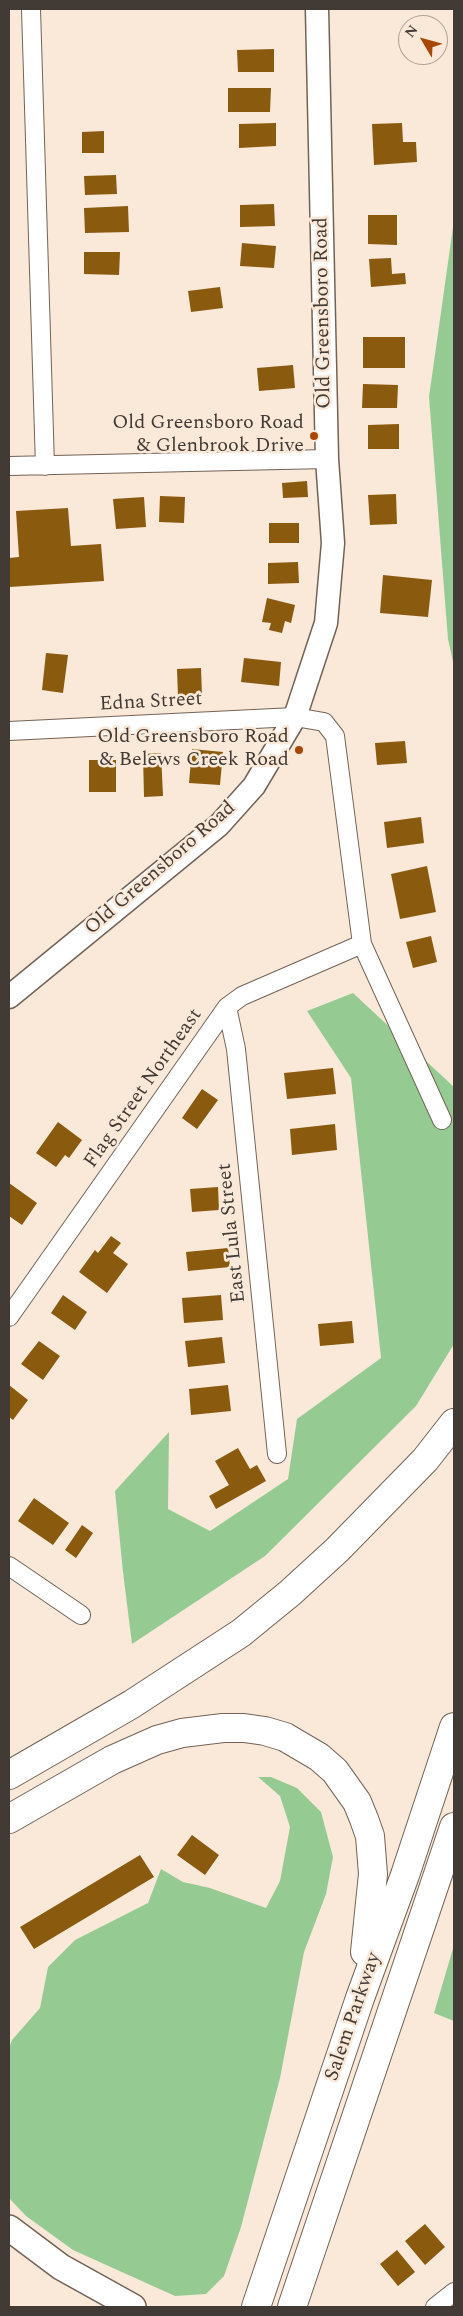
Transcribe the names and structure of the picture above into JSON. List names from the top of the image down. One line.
{"streets":{"highway":["Salem Parkway"],"street":["Old Greensboro Road","Edna Street","Flag Street Northeast","East Lula Street"]},"crossings":[["Old Greensboro Road","Edna Street"],["Edna Street","Flag Street Northeast"],["Flag Street Northeast","East Lula Street"]],"places":["Old Greensboro Road & Glenbrook Drive","Old Greensboro Road & Belews Creek Road"],"north":"top left"}
